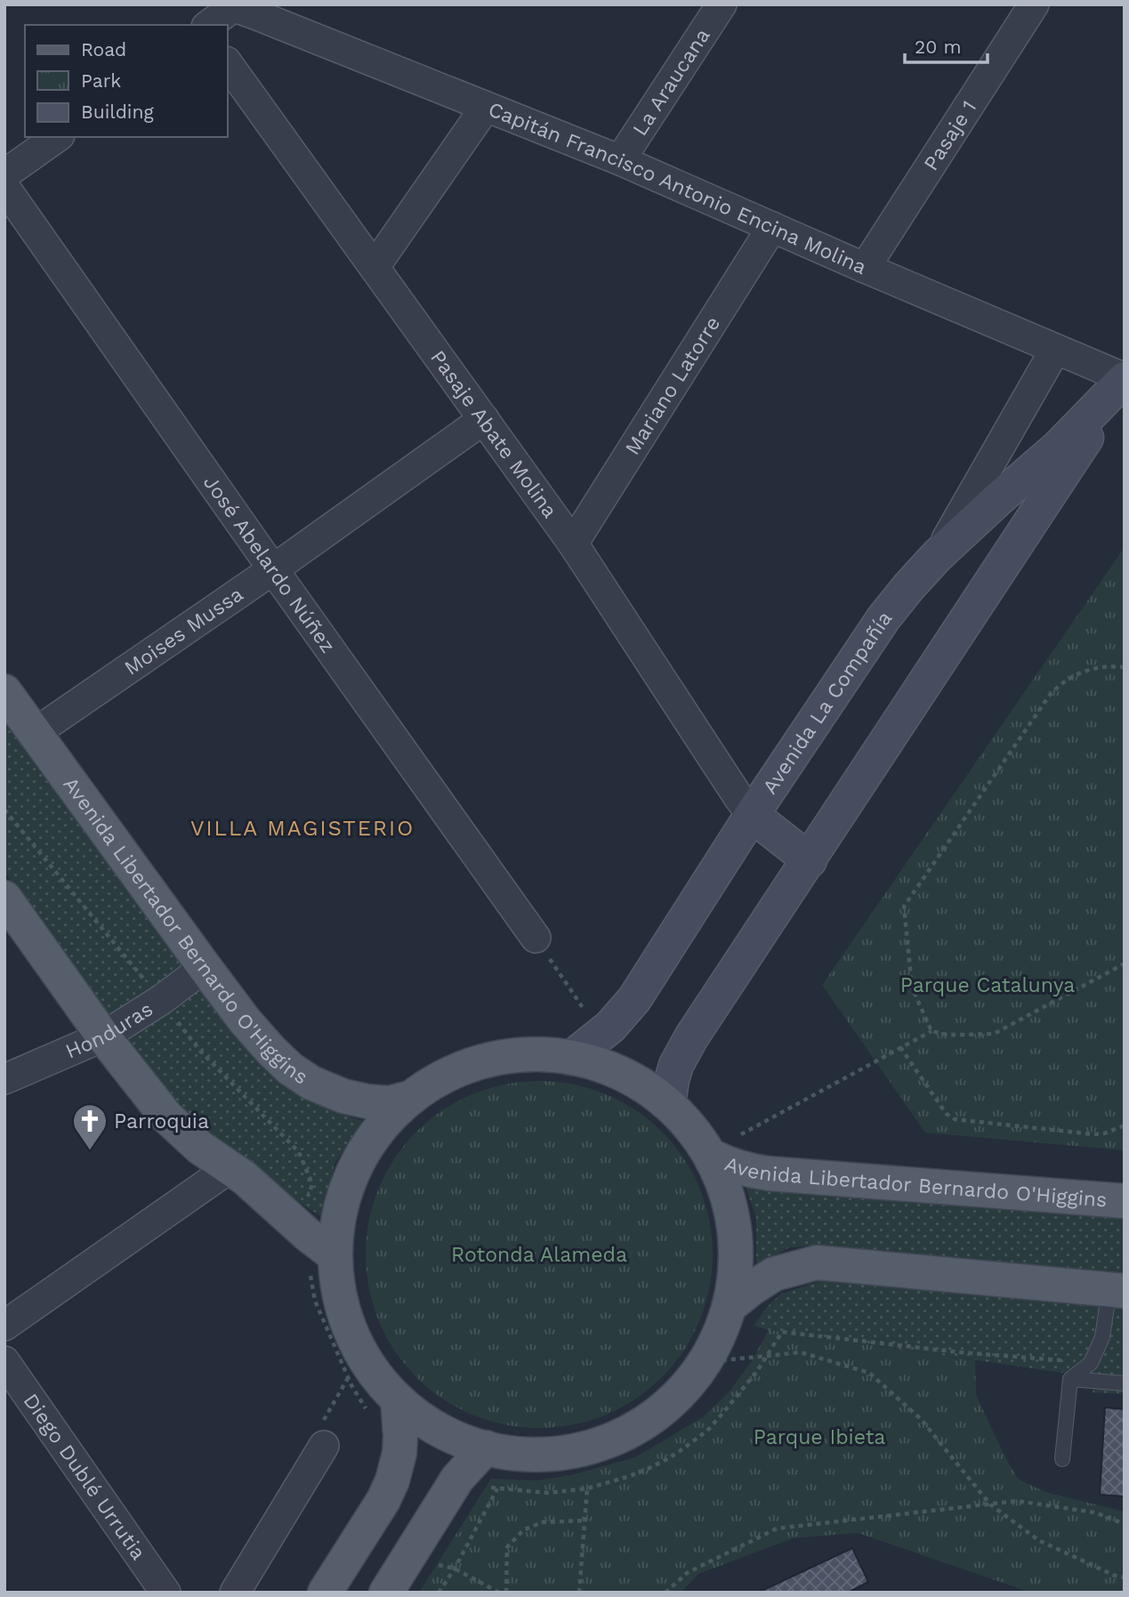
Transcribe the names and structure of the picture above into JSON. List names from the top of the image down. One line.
{"streets":{"main road":["Avenida La Compañía","Avenida Libertador Bernardo O'Higgins"],"street":["La Araucana","Pasaje 1","Capitán Francisco Antonio Encina Molina","Mariano Latorre","Pasaje Abate Molina","José Abelardo Núñez","Moises Mussa","Honduras","Diego Dublé Urrutia"]},"crossings":[["La Araucana","Capitán Francisco Antonio Encina Molina"],["Pasaje 1","Capitán Francisco Antonio Encina Molina"],["Capitán Francisco Antonio Encina Molina","Mariano Latorre"],["Capitán Francisco Antonio Encina Molina","Avenida La Compañía"],["Mariano Latorre","Pasaje Abate Molina"],["Pasaje Abate Molina","Moises Mussa"],["Pasaje Abate Molina","Avenida La Compañía"],["José Abelardo Núñez","Moises Mussa"],["Moises Mussa","Avenida Libertador Bernardo O'Higgins"],["Avenida Libertador Bernardo O'Higgins","Honduras"]],"districts":["VILLA MAGISTERIO"],"parks":["Parque Catalunya","Rotonda Alameda","Parque Ibieta"],"places":{"church":["Parroquia"]},"legend":["Road","Park","Building"],"scale_bar":"20 m"}
